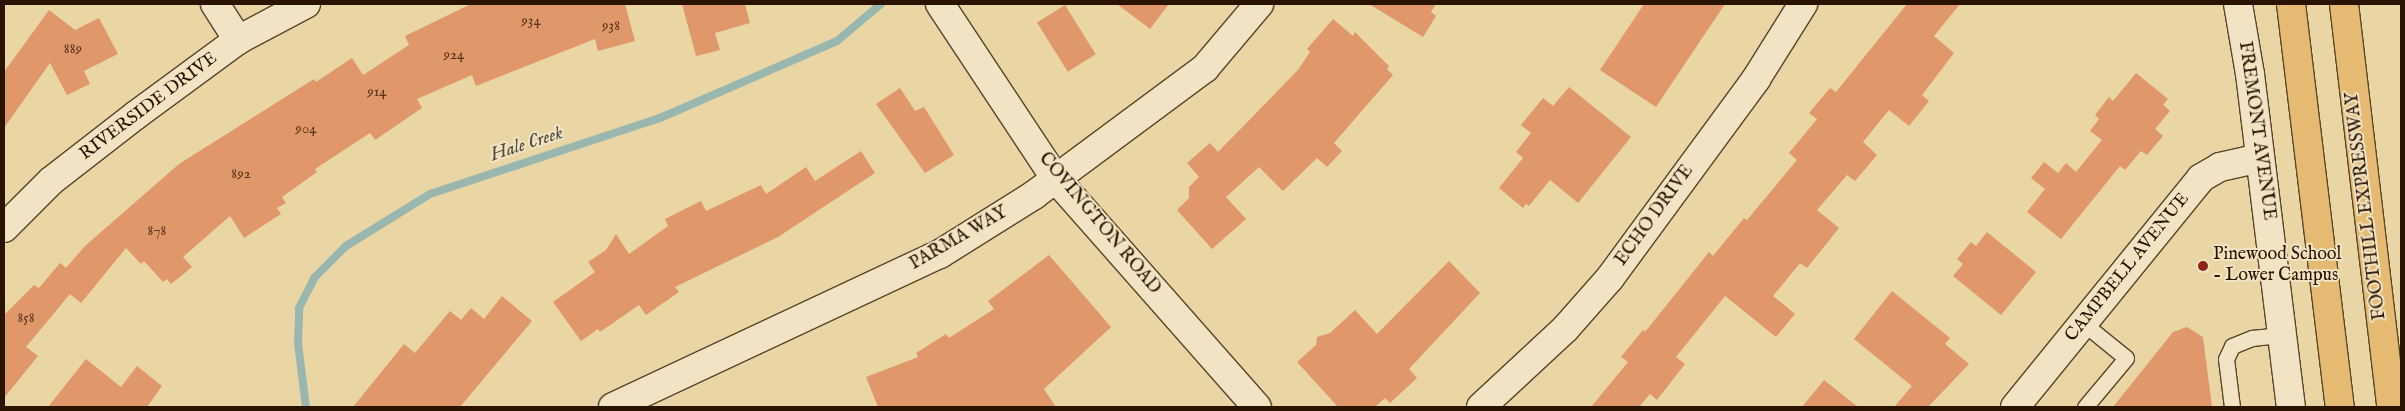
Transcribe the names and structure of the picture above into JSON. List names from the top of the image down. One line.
{"streets":{"highway":["FOOTHILL EXPRESSWAY"],"street":["RIVERSIDE DRIVE","FREMONT AVENUE","ECHO DRIVE","COVINGTON ROAD","PARMA WAY","CAMPBELL AVENUE"]},"crossings":[["FREMONT AVENUE","CAMPBELL AVENUE"],["COVINGTON ROAD","PARMA WAY"]],"water":["Hale Creek"],"places":["Pinewood School - Lower Campus"],"house_numbers":["934","938","889","924","914","904","892","878","858"]}
